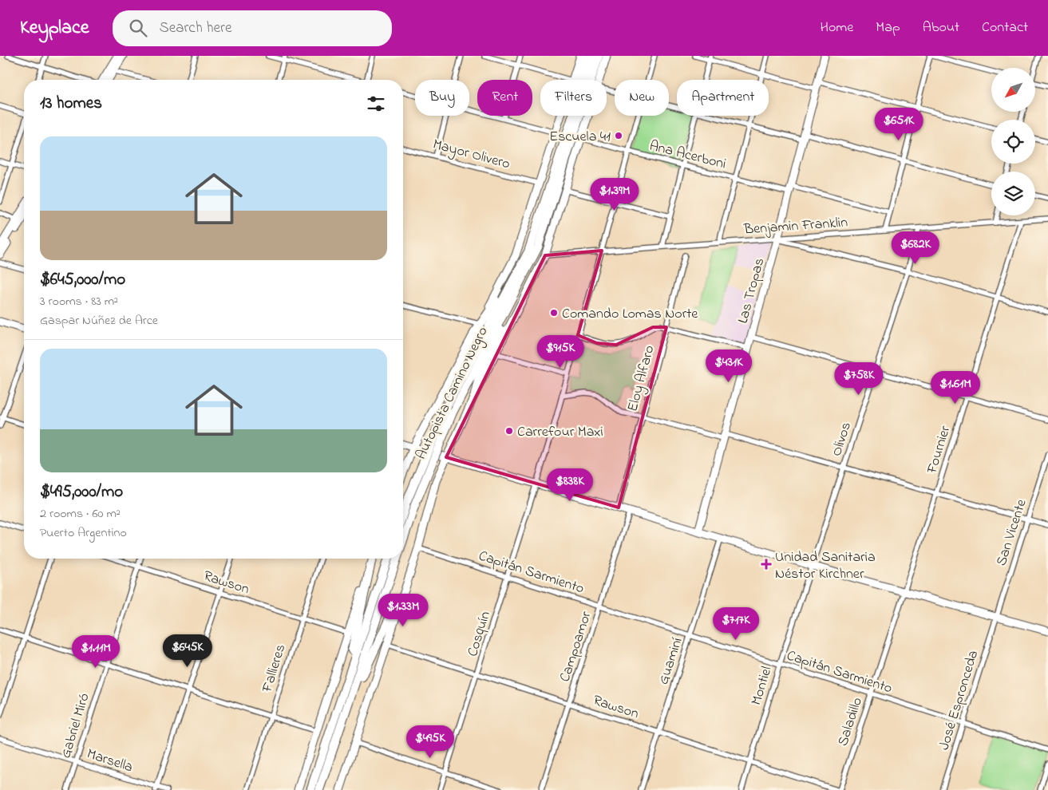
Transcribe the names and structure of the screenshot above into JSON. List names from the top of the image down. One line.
{"streets":{"highway":["Autopista Camino Negro"],"street":["Mayor Olivero","Ana Acerboni","Benjamin Franklin","Las Tropas","Eloy Alfaro","Olivos","Fournier","San Vicente","Capitán Sarmiento","Rawson","Cosquín","Campoamor","Guaminí","Fallieres","Montiel","José Espronceda","Saladillo","Gabriel Miró","Marsella"]},"crossings":[["Ana Acerboni","Las Tropas"],["Ana Acerboni","Cosquín"],["Benjamin Franklin","Las Tropas"],["Benjamin Franklin","Olivos"],["Benjamin Franklin","Fournier"],["Benjamin Franklin","Cosquín"],["Olivos","Montiel"],["Fournier","Saladillo"],["San Vicente","José Espronceda"],["Capitán Sarmiento","Cosquín"],["Capitán Sarmiento","Campoamor"],["Capitán Sarmiento","Guaminí"],["Capitán Sarmiento","Montiel"],["Capitán Sarmiento","José Espronceda"],["Capitán Sarmiento","Saladillo"],["Rawson","Cosquín"],["Rawson","Campoamor"],["Rawson","Guaminí"],["Rawson","Fallieres"],["Rawson","Montiel"],["Rawson","Saladillo"],["Rawson","Gabriel Miró"],["Gabriel Miró","Marsella"]],"places":{"other":["Escuela 41","Comando Lomas Norte","Carrefour Maxi"],"health":["Unidad Sanitaria Néstor Kirchner"]},"north":"bottom left","page":{"header":"Keyplace","search":"Search here","nav":["Home","Map","About","Contact"],"chip":["Buy","Rent","Filters","New","Apartment"],"heading":"13 homes","price":["$651K","$1.39M","$682K","$915K","$431K","$758K","$1.61M","$838K","$1.33M","$717K","$645K","$1.11M","$495K"],"list":[{"name":"$645,000/mo","note":"3 rooms · 83 m² · Gaspar Núñez de Arce"},{"name":"$495,000/mo","note":"2 rooms · 60 m² · Puerto Argentino"}]}}
